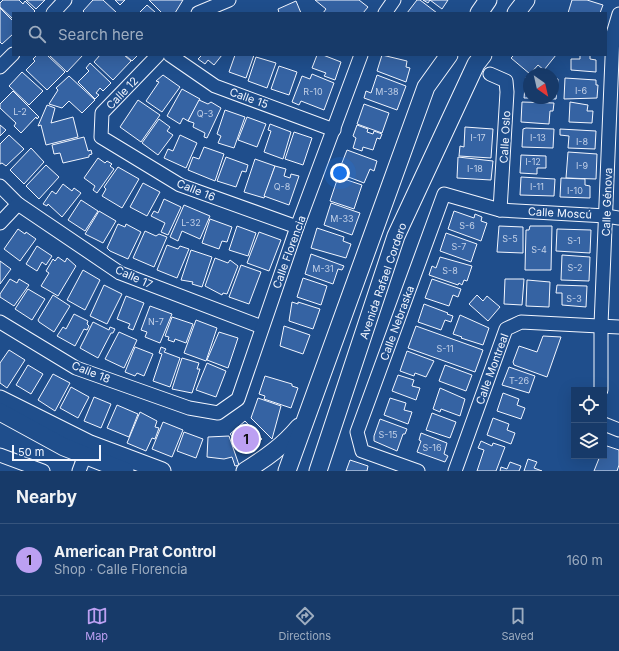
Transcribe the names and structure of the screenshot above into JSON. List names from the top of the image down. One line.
{"streets":{"main road":["Avenida Rafael Cordero"],"street":["Calle 12","Calle 15","Calle Oslo","Calle 16","Calle Génova","Calle Moscú","Calle Florencia","Calle 17","Calle Nebraska","Calle Montreal","Calle 18"]},"crossings":[["Calle 12","Calle 16"],["Calle 15","Calle Florencia"],["Calle Oslo","Calle Moscú"],["Calle Oslo","Calle Nebraska"],["Calle 16","Calle Florencia"],["Calle Génova","Calle Moscú"],["Calle Génova","Calle Montreal"],["Calle Moscú","Calle Nebraska"],["Calle Florencia","Calle 17"],["Calle Florencia","Calle 18"]],"house_numbers":["I-6","R-10","M-38","L-2","Q-3","I-17","I-13","I-8","I-12","I-9","I-18","Q-8","I-11","I-10","M-33","L-32","S-6","S-5","S-1","S-7","S-4","S-2","M-31","S-8","S-3","N-7","S-11","T-26","S-15","S-16"],"scale_bar":"50 m","north":"bottom right","page":{"search":"Search here","pins":"1","scale":"50 m","heading":"Nearby","list":[{"mark":"1","name":"American Prat Control","note":"Shop · Calle Florencia","value":"160 m"}],"nav":["Map","Directions","Saved"]}}
